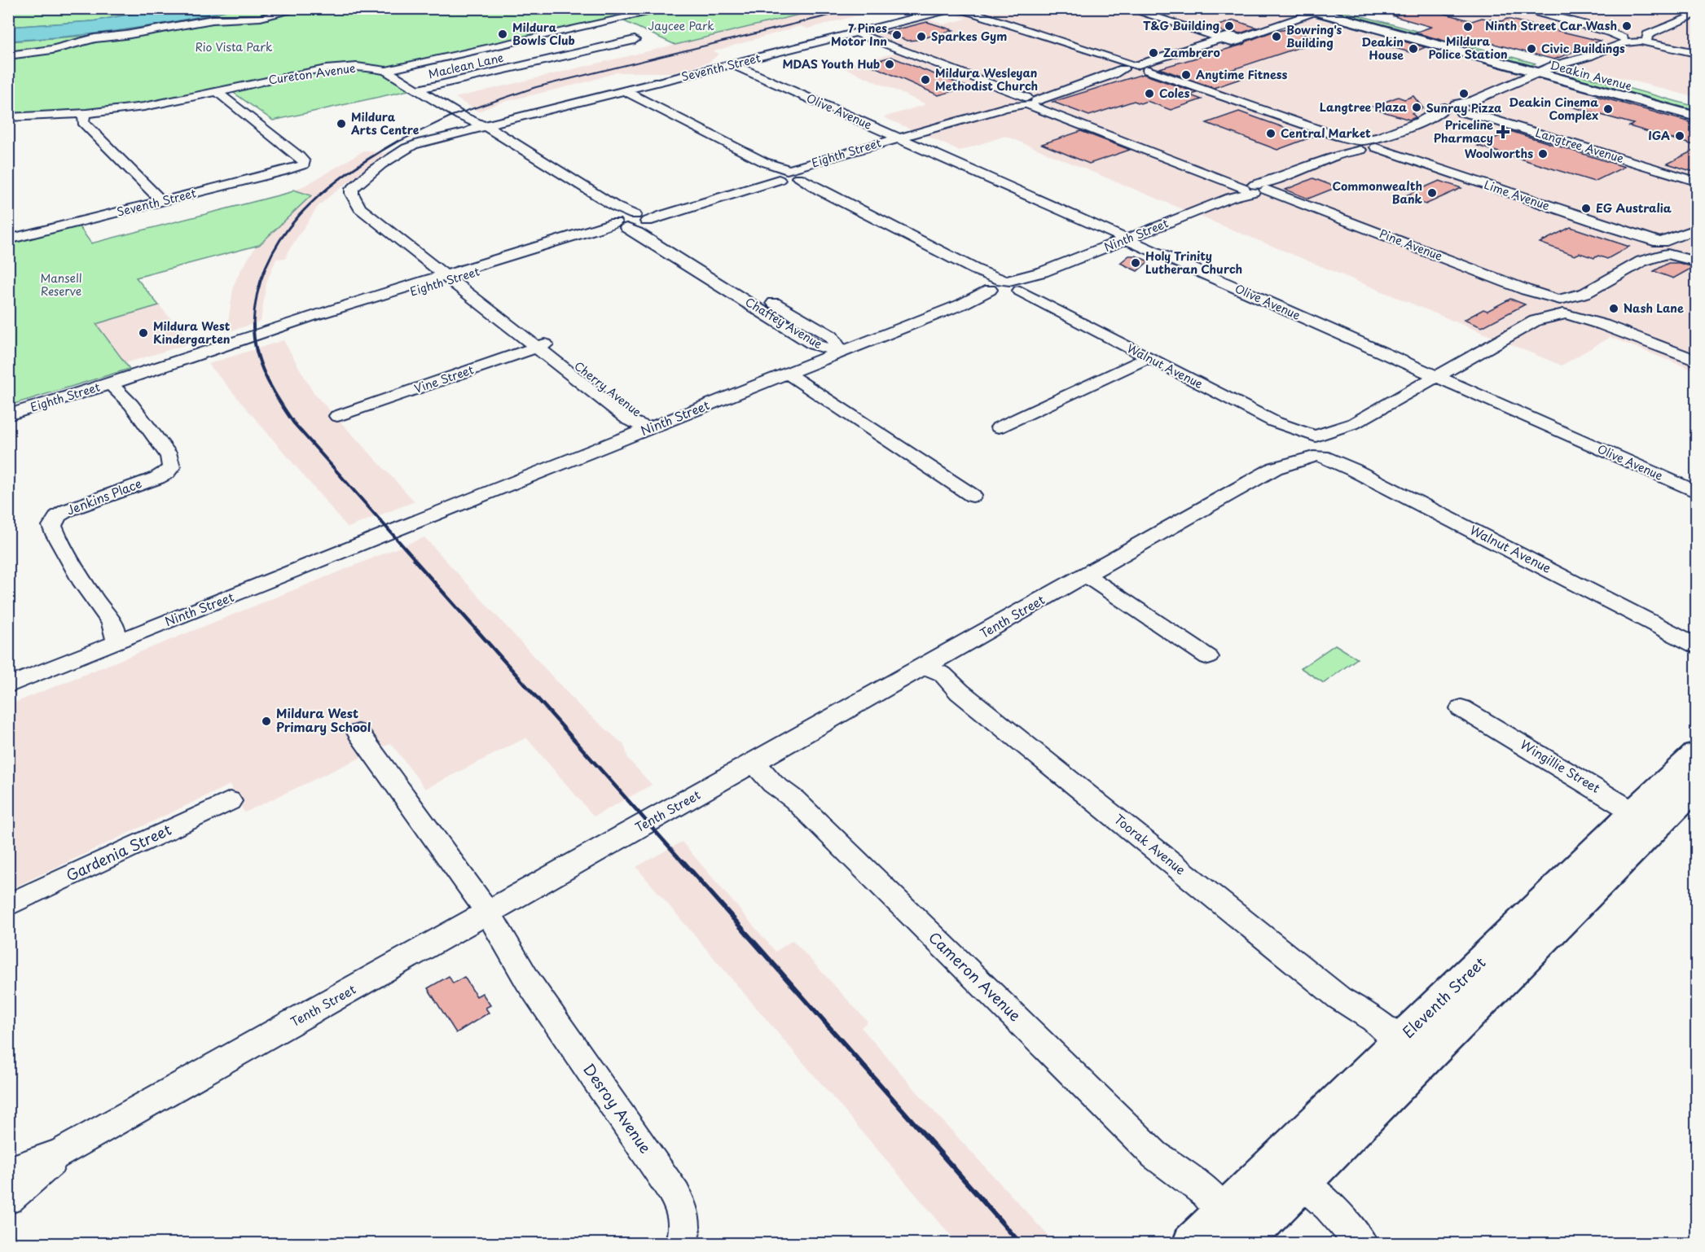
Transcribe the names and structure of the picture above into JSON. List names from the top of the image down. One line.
{"streets":{"main road":["Deakin Avenue"],"street":["Maclean Lane","Seventh Street","Cureton Avenue","Olive Avenue","Langtree Avenue","Eighth Street","Lime Avenue","Ninth Street","Pine Avenue","Chaffey Avenue","Walnut Avenue","Vine Street","Cherry Avenue","Jenkins Place","Tenth Street","Wingillie Street","Toorak Avenue","Gardenia Street","Cameron Avenue","Desroy Avenue"]},"crossings":[["Maclean Lane","Chaffey Avenue"],["Seventh Street","Cureton Avenue"],["Seventh Street","Olive Avenue"],["Seventh Street","Lime Avenue"],["Seventh Street","Pine Avenue"],["Seventh Street","Chaffey Avenue"],["Seventh Street","Walnut Avenue"],["Seventh Street","Cherry Avenue"],["Cureton Avenue","Chaffey Avenue"],["Deakin Avenue","Eighth Street"],["Deakin Avenue","Ninth Street"],["Olive Avenue","Eighth Street"],["Olive Avenue","Ninth Street"],["Langtree Avenue","Ninth Street"],["Eighth Street","Lime Avenue"],["Eighth Street","Pine Avenue"],["Eighth Street","Chaffey Avenue"],["Eighth Street","Walnut Avenue"],["Eighth Street","Cherry Avenue"],["Eighth Street","Jenkins Place"],["Lime Avenue","Ninth Street"],["Ninth Street","Pine Avenue"],["Ninth Street","Chaffey Avenue"],["Ninth Street","Walnut Avenue"],["Ninth Street","Cherry Avenue"],["Ninth Street","Jenkins Place"],["Chaffey Avenue","Cherry Avenue"],["Walnut Avenue","Tenth Street"],["Vine Street","Cherry Avenue"],["Tenth Street","Toorak Avenue"],["Tenth Street","Cameron Avenue"],["Tenth Street","Desroy Avenue"]],"parks":["Jaycee Park","Rio Vista Park","Mansell Reserve"],"places":{"other":["T&G Building","Ninth Street Car Wash","Mildura Police Station","Mildura Bowls Club","7 Pines Motor Inn","Sparkes Gym","Bowring's Building","Deakin House","Civic Buildings","Zambrero","MDAS Youth Hub","Anytime Fitness","Mildura Wesleyan Methodist Church","Coles","Sunray Pizza","Langtree Plaza","Deakin Cinema Complex","Mildura Arts Centre","Central Market","IGA","Woolworths","Commonwealth Bank","EG Australia","Holy Trinity Lutheran Church","Nash Lane","Mildura West Kindergarten","Mildura West Primary School"],"health":["Priceline Pharmacy"]}}
